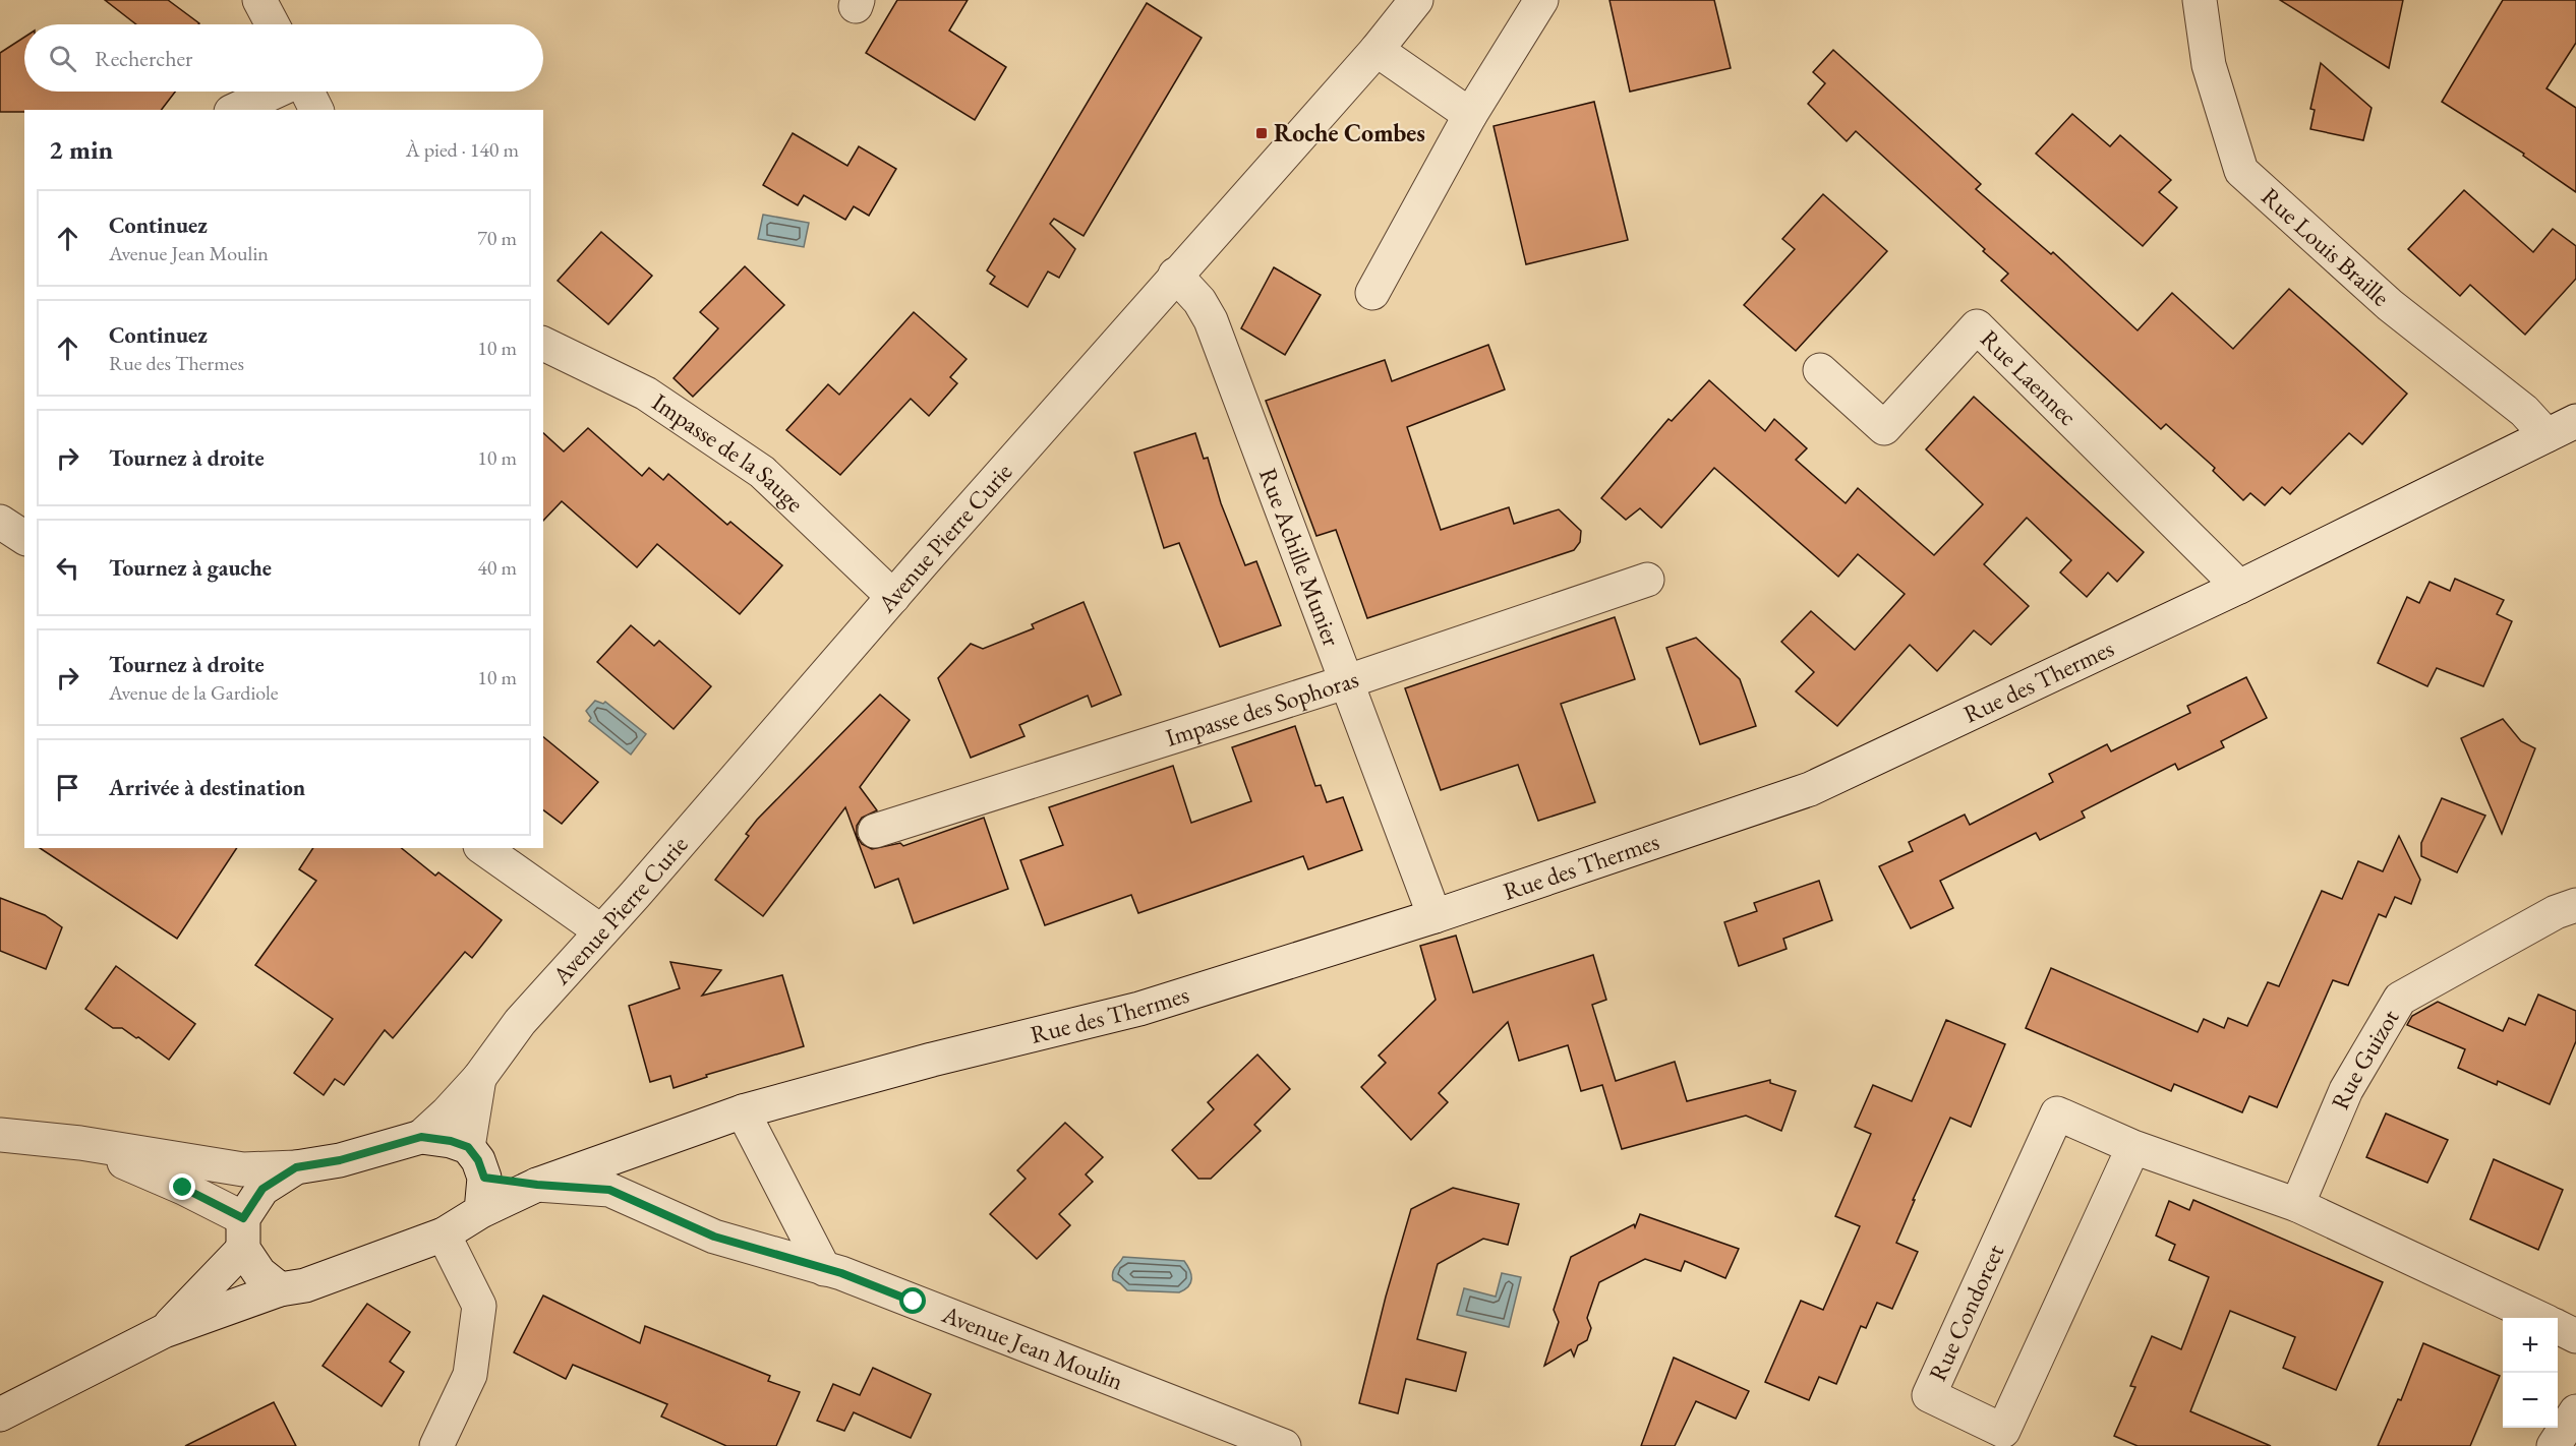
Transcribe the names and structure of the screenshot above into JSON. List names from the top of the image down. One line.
{"streets":{"street":["Rue Louis Braille","Rue Laennec","Impasse de la Sauge","Avenue Pierre Curie","Rue Achille Munier","Rue des Thermes","Impasse des Sophoras","Rue Guizot","Rue Condorcet","Avenue Jean Moulin"]},"crossings":[["Rue Louis Braille","Rue des Thermes"],["Rue Laennec","Rue des Thermes"],["Impasse de la Sauge","Avenue Pierre Curie"],["Avenue Pierre Curie","Rue Achille Munier"],["Rue Achille Munier","Rue des Thermes"],["Rue Achille Munier","Impasse des Sophoras"],["Rue des Thermes","Avenue Jean Moulin"],["Rue Guizot","Rue Condorcet"]],"places":{"transit":["Roche Combes"]},"page":{"search":"Rechercher","heading":["2 min","À pied · 140 m"],"list":[["Continuez","Avenue Jean Moulin","70 m"],["Continuez","Rue des Thermes","10 m"],["Tournez à droite","10 m"],["Tournez à gauche","40 m"],["Tournez à droite","Avenue de la Gardiole","10 m"],"Arrivée à destination"],"map_buttons":["+","−"]}}
